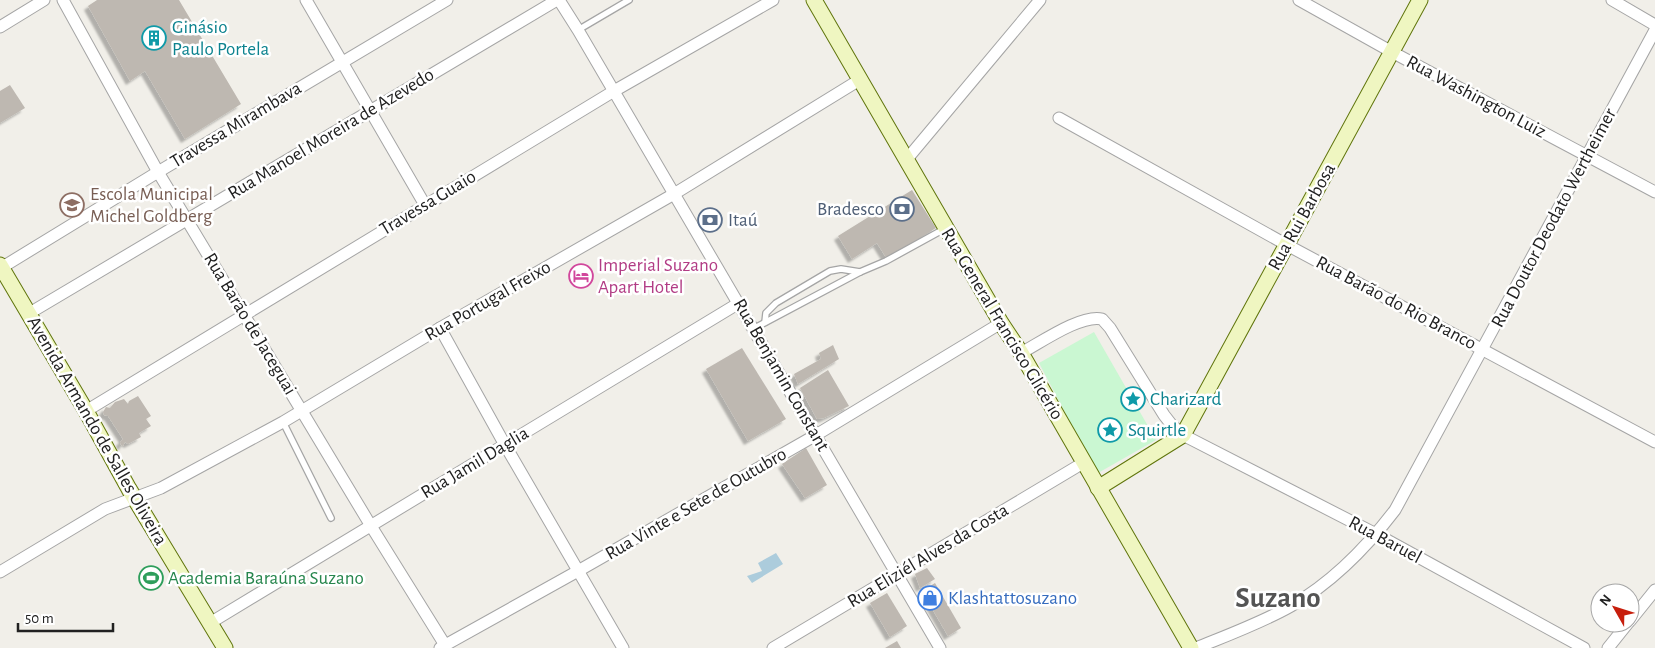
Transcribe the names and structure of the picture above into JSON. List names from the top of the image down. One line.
{"streets":{"main road":["Rua Rui Barbosa","Rua General Francisco Glicério","Avenida Armando de Salles Oliveira"],"street":["Rua Washington Luiz","Travessa Mirambava","Rua Manoel Moreira de Azevedo","Travessa Guaio","Rua Doutor Deodato Wertheimer","Rua Portugal Freixo","Rua Barão do Rio Branco","Rua Barão de Jaceguai","Rua Benjamin Constant","Rua Jamil Daglia","Rua Vinte e Sete de Outubro","Rua Baruel","Rua Eliziél Alves da Costa"]},"crossings":[["Rua Washington Luiz","Rua Rui Barbosa"],["Rua Washington Luiz","Rua Doutor Deodato Wertheimer"],["Travessa Mirambava","Rua Barão de Jaceguai"],["Travessa Mirambava","Avenida Armando de Salles Oliveira"],["Rua Manoel Moreira de Azevedo","Rua Barão de Jaceguai"],["Rua Manoel Moreira de Azevedo","Rua Benjamin Constant"],["Rua Manoel Moreira de Azevedo","Avenida Armando de Salles Oliveira"],["Travessa Guaio","Rua Barão de Jaceguai"],["Travessa Guaio","Rua Benjamin Constant"],["Travessa Guaio","Avenida Armando de Salles Oliveira"],["Rua Rui Barbosa","Rua Barão do Rio Branco"],["Rua Rui Barbosa","Rua Baruel"],["Rua Doutor Deodato Wertheimer","Rua Barão do Rio Branco"],["Rua Doutor Deodato Wertheimer","Rua Baruel"],["Rua Portugal Freixo","Rua Barão de Jaceguai"],["Rua Portugal Freixo","Rua General Francisco Glicério"],["Rua Portugal Freixo","Rua Benjamin Constant"],["Rua Portugal Freixo","Avenida Armando de Salles Oliveira"],["Rua Barão de Jaceguai","Rua Jamil Daglia"],["Rua Barão de Jaceguai","Rua Vinte e Sete de Outubro"],["Rua General Francisco Glicério","Rua Vinte e Sete de Outubro"],["Rua General Francisco Glicério","Rua Baruel"],["Rua General Francisco Glicério","Rua Eliziél Alves da Costa"],["Rua Benjamin Constant","Rua Jamil Daglia"],["Rua Benjamin Constant","Rua Vinte e Sete de Outubro"],["Rua Benjamin Constant","Rua Eliziél Alves da Costa"],["Avenida Armando de Salles Oliveira","Rua Jamil Daglia"]],"districts":["Suzano"],"places":{"building":["Ginásio Paulo Portela"],"school or university":["Escola Municipal Michel Goldberg"],"bank":["Bradesco","Itaú"],"hotel":["Imperial Suzano Apart Hotel"],"place":["Charizard","Squirtle"],"sports":["Academia Baraúna Suzano"],"shop":["Klashtattosuzano"]},"scale_bar":"50 m","north":"top left"}
